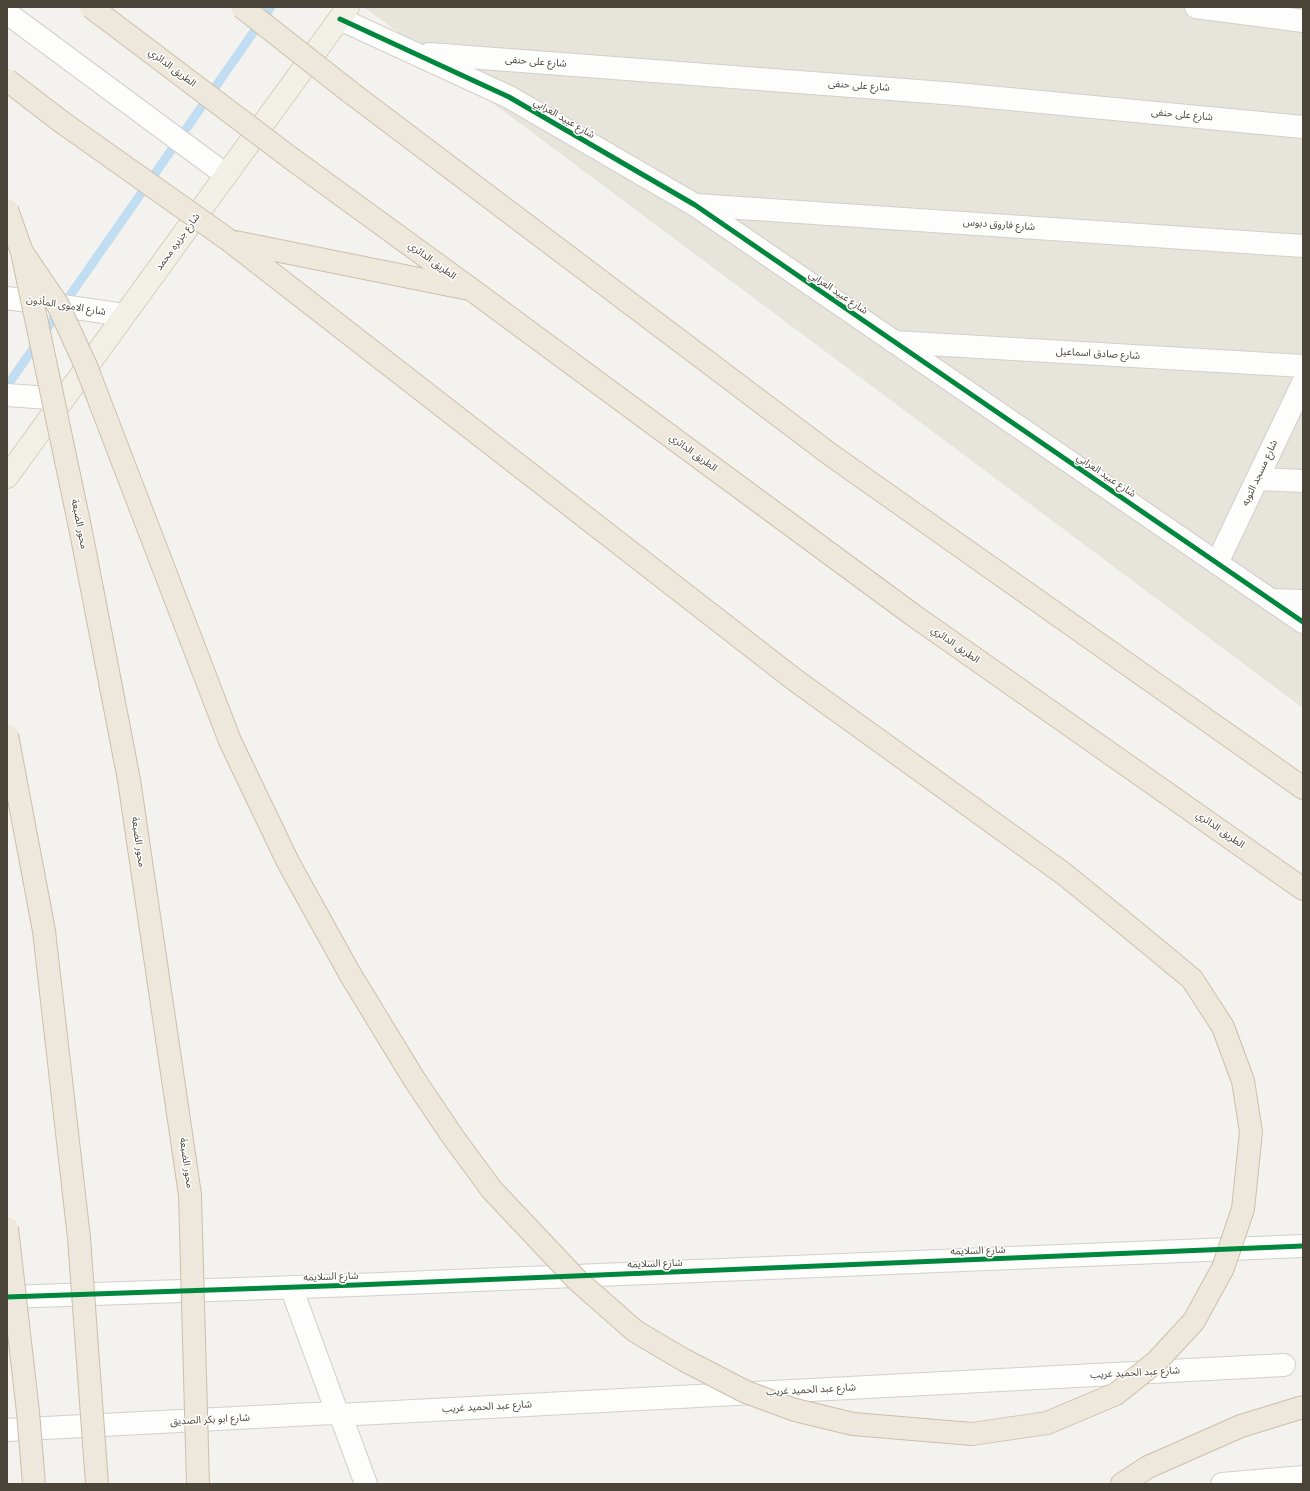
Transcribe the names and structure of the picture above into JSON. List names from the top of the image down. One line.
{"streets":{"highway":["الطريق الدائري","محور الضبعة"],"main road":["شارع جزيره محمد"],"street":["شارع على حنفى","شارع عبيد العرابي","شارع فاروق دبوس","شارع الاموى المأذون","شارع صادق اسماعيل","شارع مسجد التوبه","شارع السلايمه","شارع عبد الحميد غريب","شارع ابو بكر الصديق"]},"crossings":[["شارع على حنفى","شارع عبيد العرابي"],["شارع عبيد العرابي","شارع فاروق دبوس"],["شارع عبيد العرابي","شارع جزيره محمد"],["شارع عبيد العرابي","شارع صادق اسماعيل"],["شارع عبيد العرابي","شارع مسجد التوبه"],["شارع جزيره محمد","شارع الاموى المأذون"],["شارع عبد الحميد غريب","شارع ابو بكر الصديق"]]}
